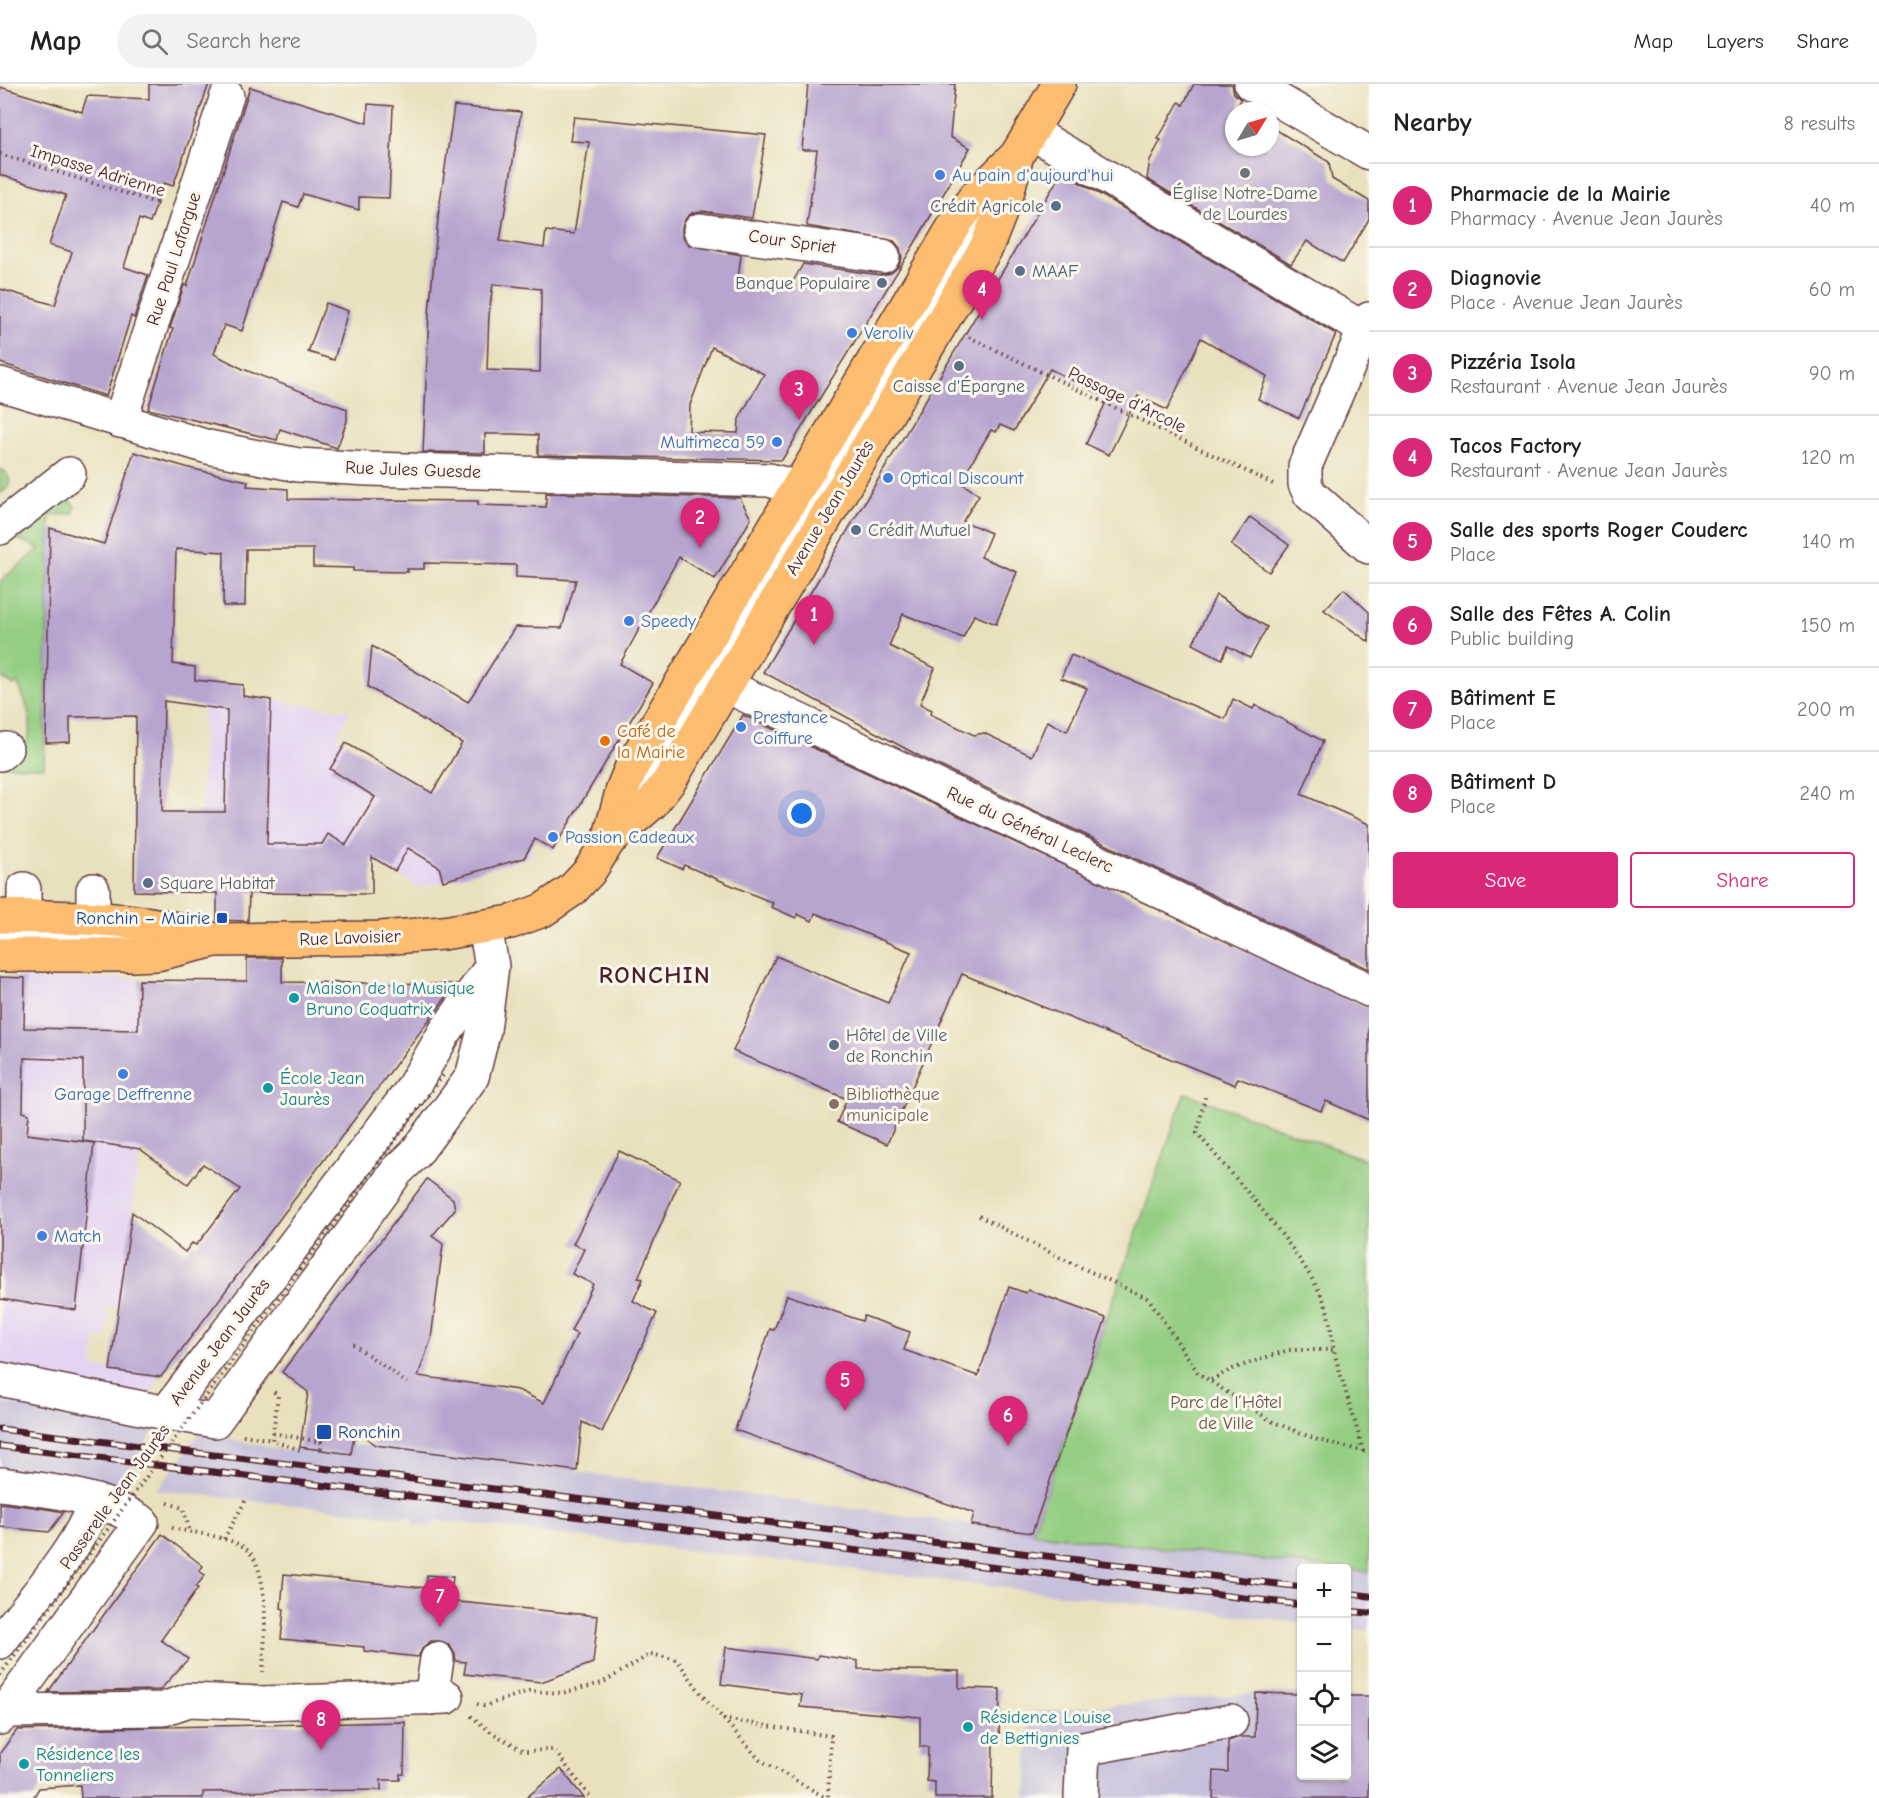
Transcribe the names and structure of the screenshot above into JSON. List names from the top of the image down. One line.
{"streets":{"main road":["Avenue Jean Jaurès","Rue Lavoisier"],"street":["Cour Spriet","Rue Paul Lafargue","Rue Jules Guesde","Rue du Général Leclerc"],"path":["Impasse Adrienne","Passage d'Arcole","Passerelle Jean Jaurès"]},"crossings":[["Impasse Adrienne","Rue Paul Lafargue"],["Cour Spriet","Avenue Jean Jaurès"],["Rue Paul Lafargue","Rue Jules Guesde"],["Passage d'Arcole","Avenue Jean Jaurès"],["Rue Jules Guesde","Avenue Jean Jaurès"],["Avenue Jean Jaurès","Rue du Général Leclerc"],["Avenue Jean Jaurès","Rue Lavoisier"]],"districts":["RONCHIN"],"parks":["Parc de l’Hôtel de Ville"],"places":{"other":["Église Notre-Dame de Lourdes","Au pain d'aujourd'hui","Crédit Agricole","MAAF","Banque Populaire","Veroliv","Caisse d'Épargne","Multimeca 59","Optical Discount","Crédit Mutuel","Speedy","Prestance Coiffure","Café de la Mairie","Passion Cadeaux","Square Habitat","Maison de la Musique Bruno Coquatrix","Hôtel de Ville de Ronchin","Garage Deffrenne","École Jean Jaurès","Bibliothèque municipale","Match","Résidence Louise de Bettignies","Résidence les Tonneliers"],"transit":["Ronchin – Mairie","Ronchin"]},"north":"top right","page":{"header":"Map","search":"Search here","nav":["Map","Layers","Share"],"heading":["Nearby","8 results"],"list":[{"mark":"1","name":"Pharmacie de la Mairie","note":"Pharmacy · Avenue Jean Jaurès","value":"40 m"},{"mark":"2","name":"Diagnovie","note":"Place · Avenue Jean Jaurès","value":"60 m"},{"mark":"3","name":"Pizzéria Isola","note":"Restaurant · Avenue Jean Jaurès","value":"90 m"},{"mark":"4","name":"Tacos Factory","note":"Restaurant · Avenue Jean Jaurès","value":"120 m"},{"mark":"5","name":"Salle des sports Roger Couderc","note":"Place","value":"140 m"},{"mark":"6","name":"Salle des Fêtes A. Colin","note":"Public building","value":"150 m"},{"mark":"7","name":"Bâtiment E","note":"Place","value":"200 m"},{"mark":"8","name":"Bâtiment D","note":"Place","value":"240 m"}],"pins":["4","3","2","1","5","6","7","8"],"buttons":["Save","Share"],"map_buttons":["+","−"]}}
